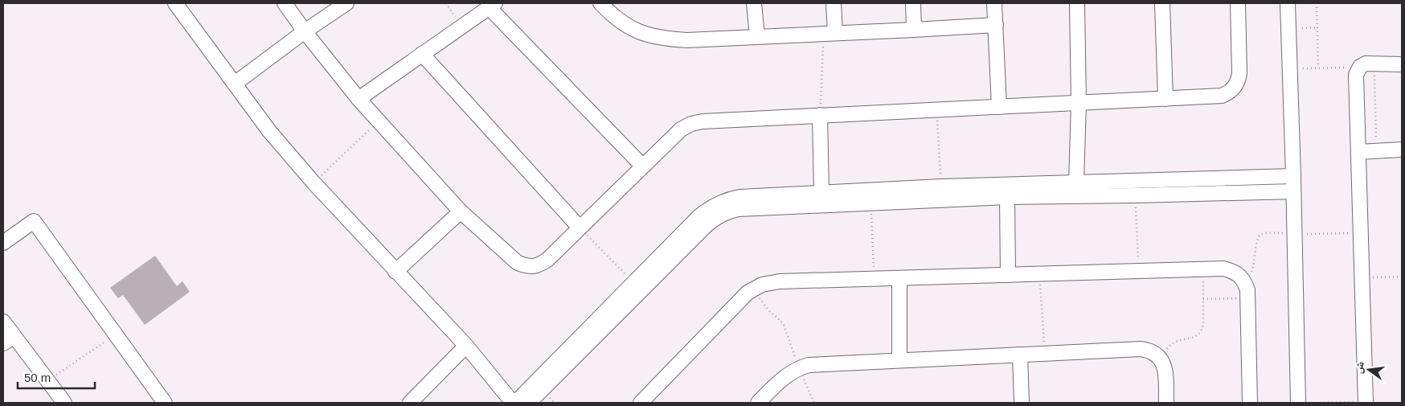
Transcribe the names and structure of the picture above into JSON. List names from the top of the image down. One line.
{"scale_bar":"50 m","north":"left"}
